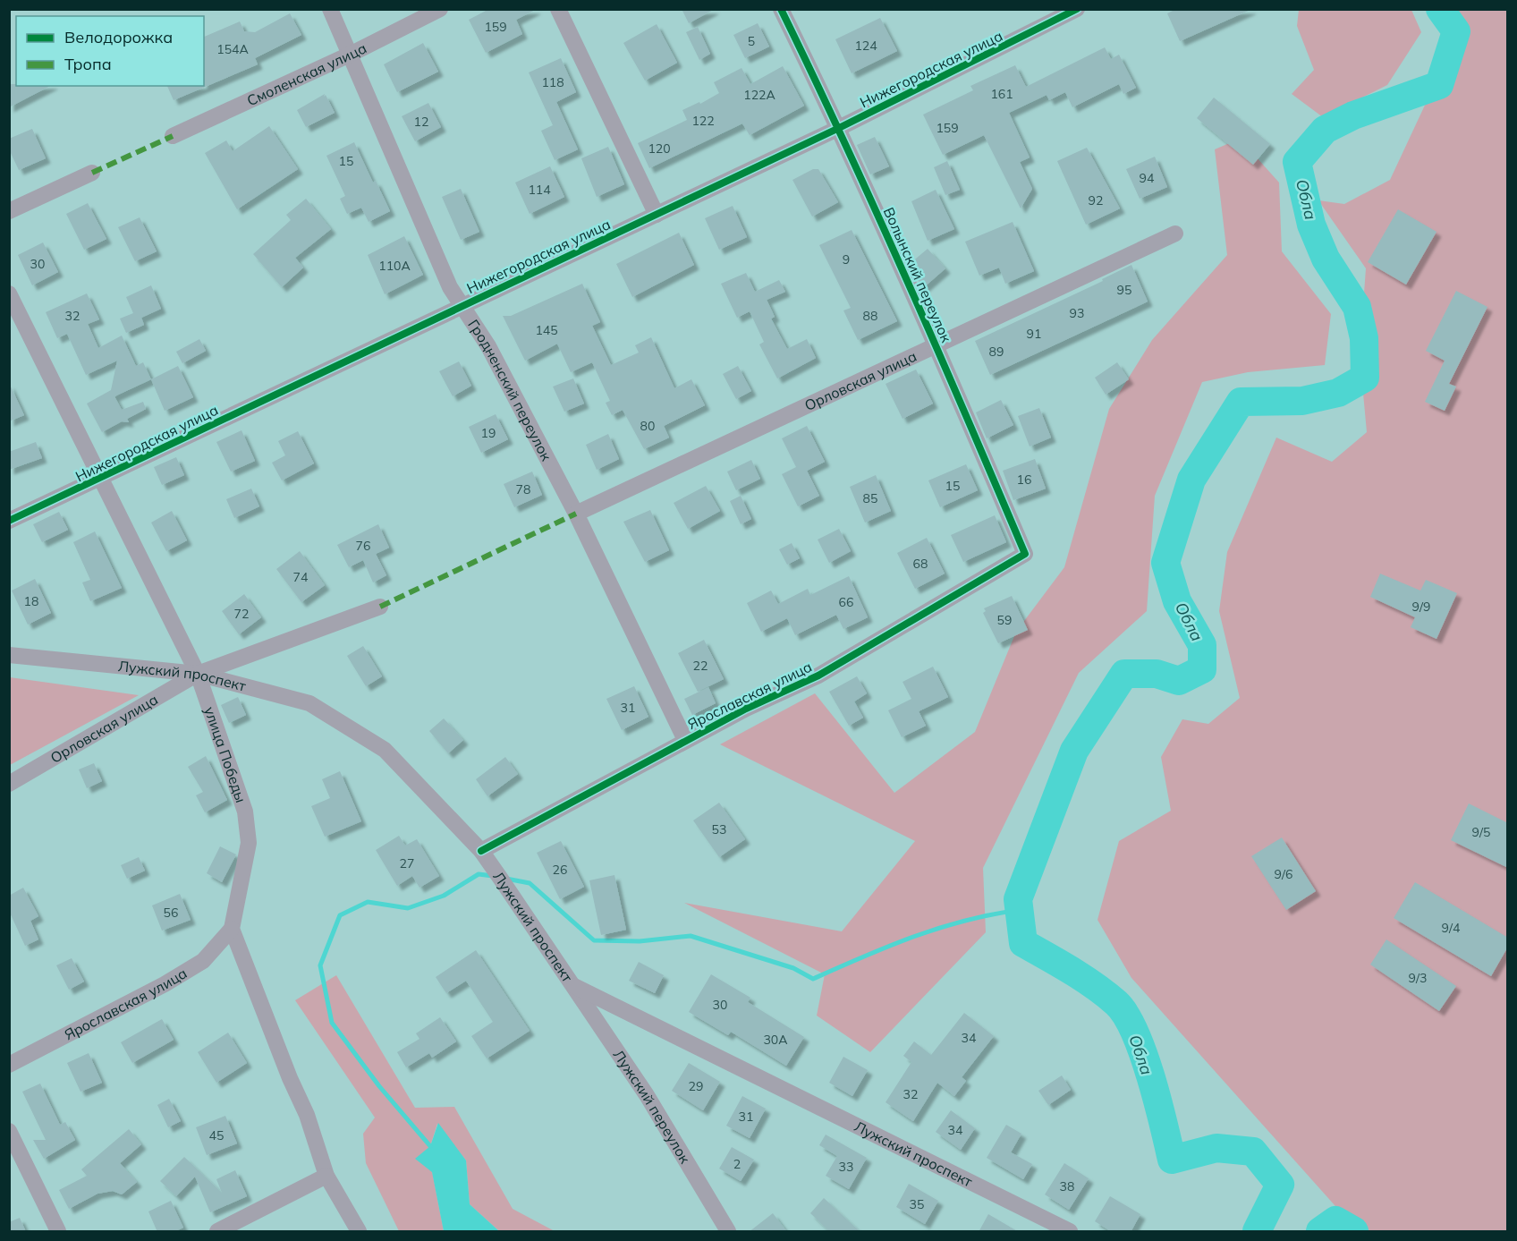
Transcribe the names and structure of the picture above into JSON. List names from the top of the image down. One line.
{"streets":{"street":["Нижегородская улица","Смоленская улица","Волынский переулок","Орловская улица","Гродненский переулок","Лужский проспект","Ярославская улица","улица Победы","Лужский переулок"]},"crossings":[["Нижегородская улица","Волынский переулок"],["Нижегородская улица","Гродненский переулок"],["Нижегородская улица","улица Победы"],["Смоленская улица","Гродненский переулок"],["Волынский переулок","Орловская улица"],["Волынский переулок","Ярославская улица"],["Орловская улица","Гродненский переулок"],["Орловская улица","Лужский проспект"],["Орловская улица","улица Победы"],["Гродненский переулок","Ярославская улица"],["Лужский проспект","Ярославская улица"],["Лужский проспект","улица Победы"],["Лужский проспект","Лужский переулок"],["Ярославская улица","улица Победы"]],"water":["Обла"],"house_numbers":["159","5","124","154А","118","161","122А","122","12","159","120","15","94","114","92","9","30","110А","95","93","32","88","145","91","89","80","19","16","15","78","85","76","68","74","18","66","9/9","72","59","22","31","53","9/5","27","26","9/6","56","9/4","9/3","30","34","30А","29","32","31","34","45","2","33","38","35"],"legend":["Велодорожка","Тропа"]}
